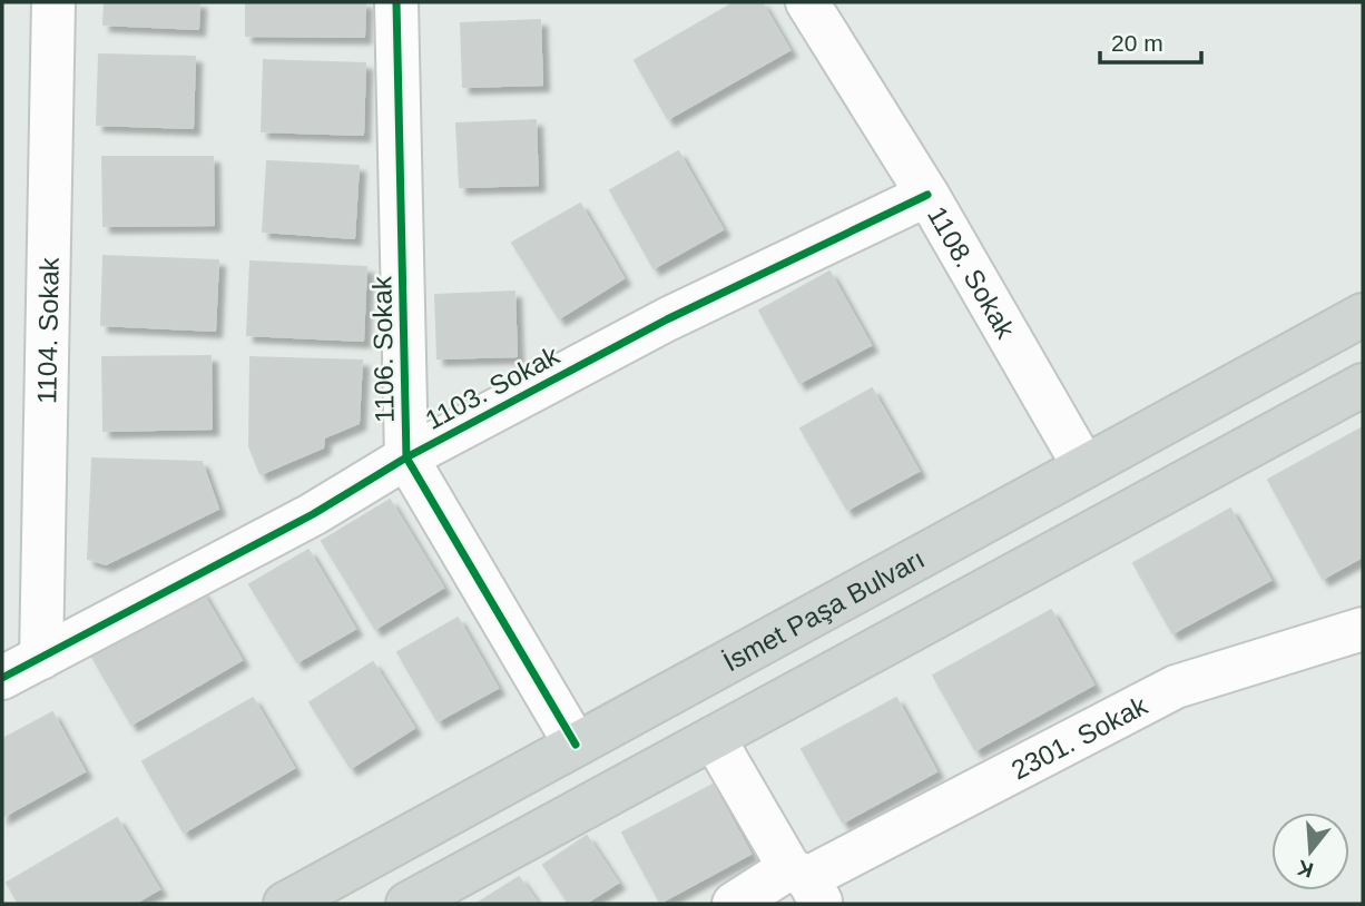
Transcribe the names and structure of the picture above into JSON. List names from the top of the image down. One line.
{"streets":{"main road":["İsmet Paşa Bulvarı"],"street":["1108. Sokak","1104. Sokak","1106. Sokak","1103. Sokak","2301. Sokak"]},"crossings":[["1108. Sokak","1103. Sokak"],["1108. Sokak","İsmet Paşa Bulvarı"],["1104. Sokak","1103. Sokak"],["1106. Sokak","1103. Sokak"],["1106. Sokak","İsmet Paşa Bulvarı"]],"scale_bar":"20 m","north":"bottom"}
